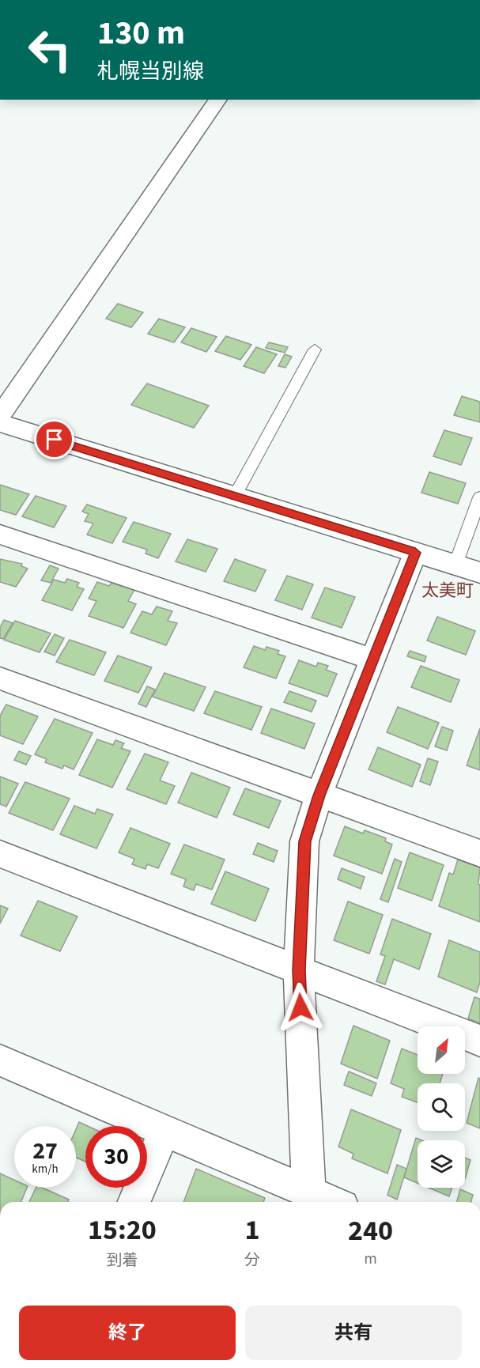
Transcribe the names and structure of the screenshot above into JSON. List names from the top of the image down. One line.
{"districts":["太美町"],"north":"top right","page":{"turn":["130 m","札幌当別線"],"speed":"27 km/h","limit":"30","eta":["15:20","到着","1","分","240","m"],"buttons":["終了","共有"]}}
